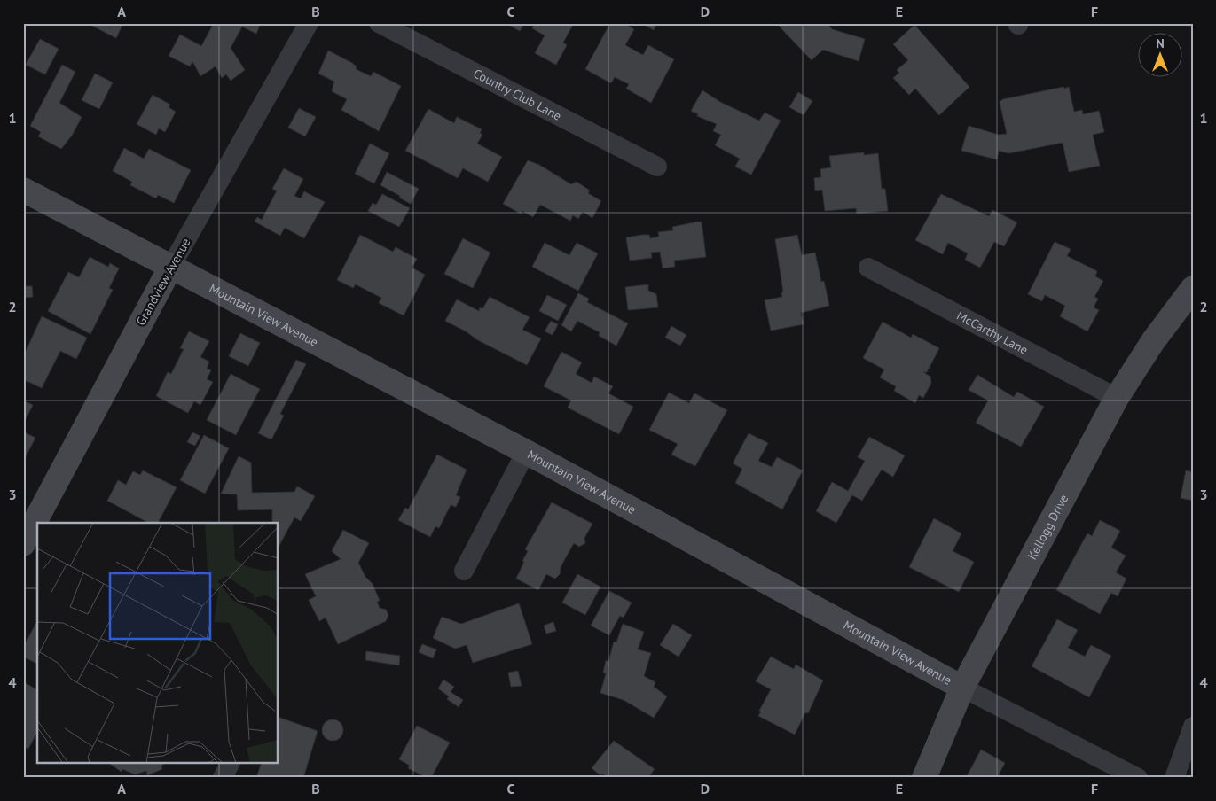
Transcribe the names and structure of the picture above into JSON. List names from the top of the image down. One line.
{"streets":{"street":["Country Club Lane","Grandview Avenue","Mountain View Avenue","McCarthy Lane","Kellogg Drive"]},"crossings":[["Grandview Avenue","Mountain View Avenue"],["Mountain View Avenue","Kellogg Drive"],["McCarthy Lane","Kellogg Drive"]],"north":"top","grid":{"columns":["A","B","C","D","E","F"],"rows":["1","2","3","4"]}}
